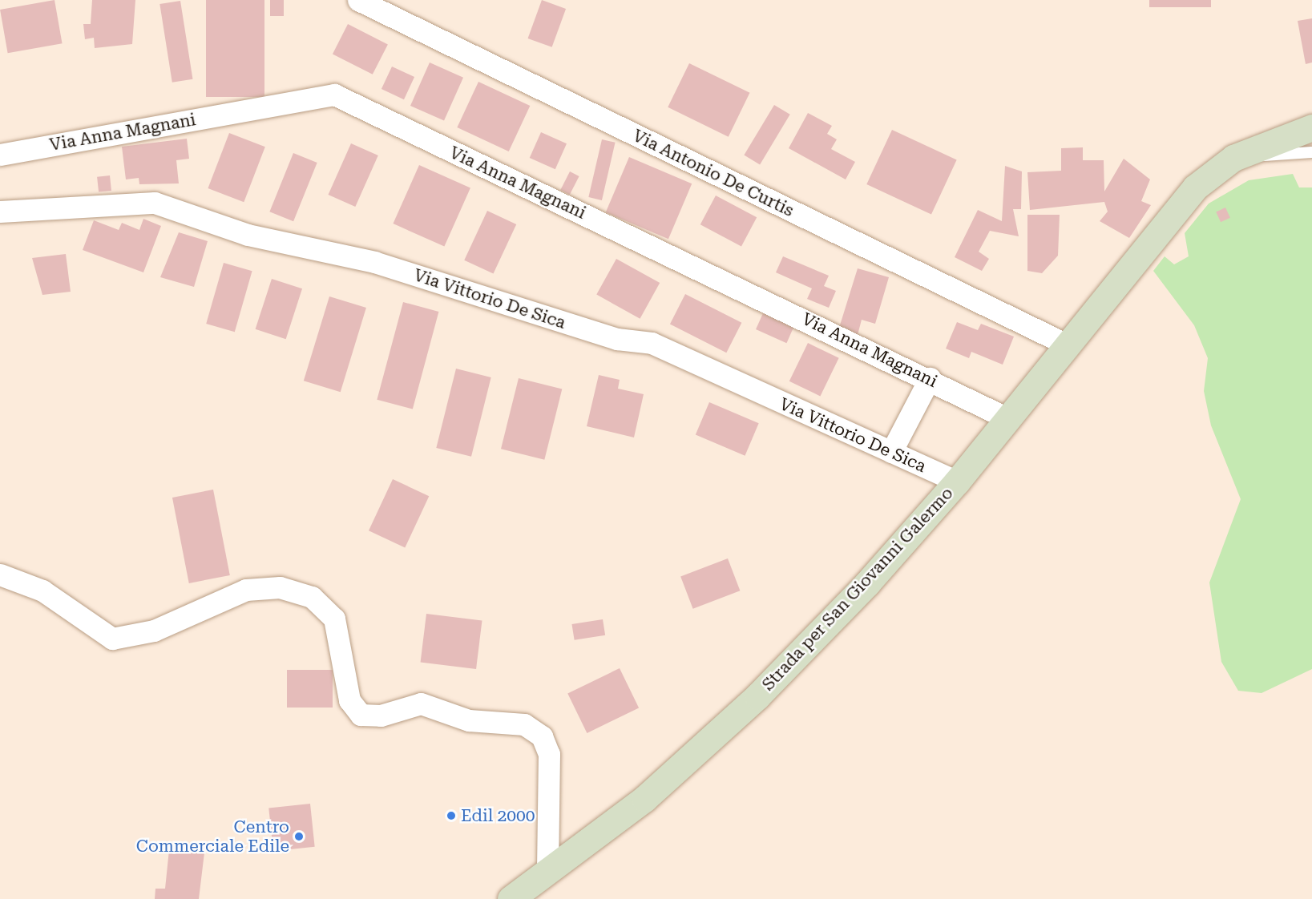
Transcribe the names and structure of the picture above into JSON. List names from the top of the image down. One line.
{"streets":{"main road":["Strada per San Giovanni Galermo"],"street":["Via Anna Magnani","Via Antonio De Curtis","Via Vittorio De Sica"]},"crossings":[["Via Anna Magnani","Strada per San Giovanni Galermo"],["Via Antonio De Curtis","Strada per San Giovanni Galermo"],["Via Vittorio De Sica","Strada per San Giovanni Galermo"]],"places":["Edil 2000","Centro Commerciale Edile"]}
